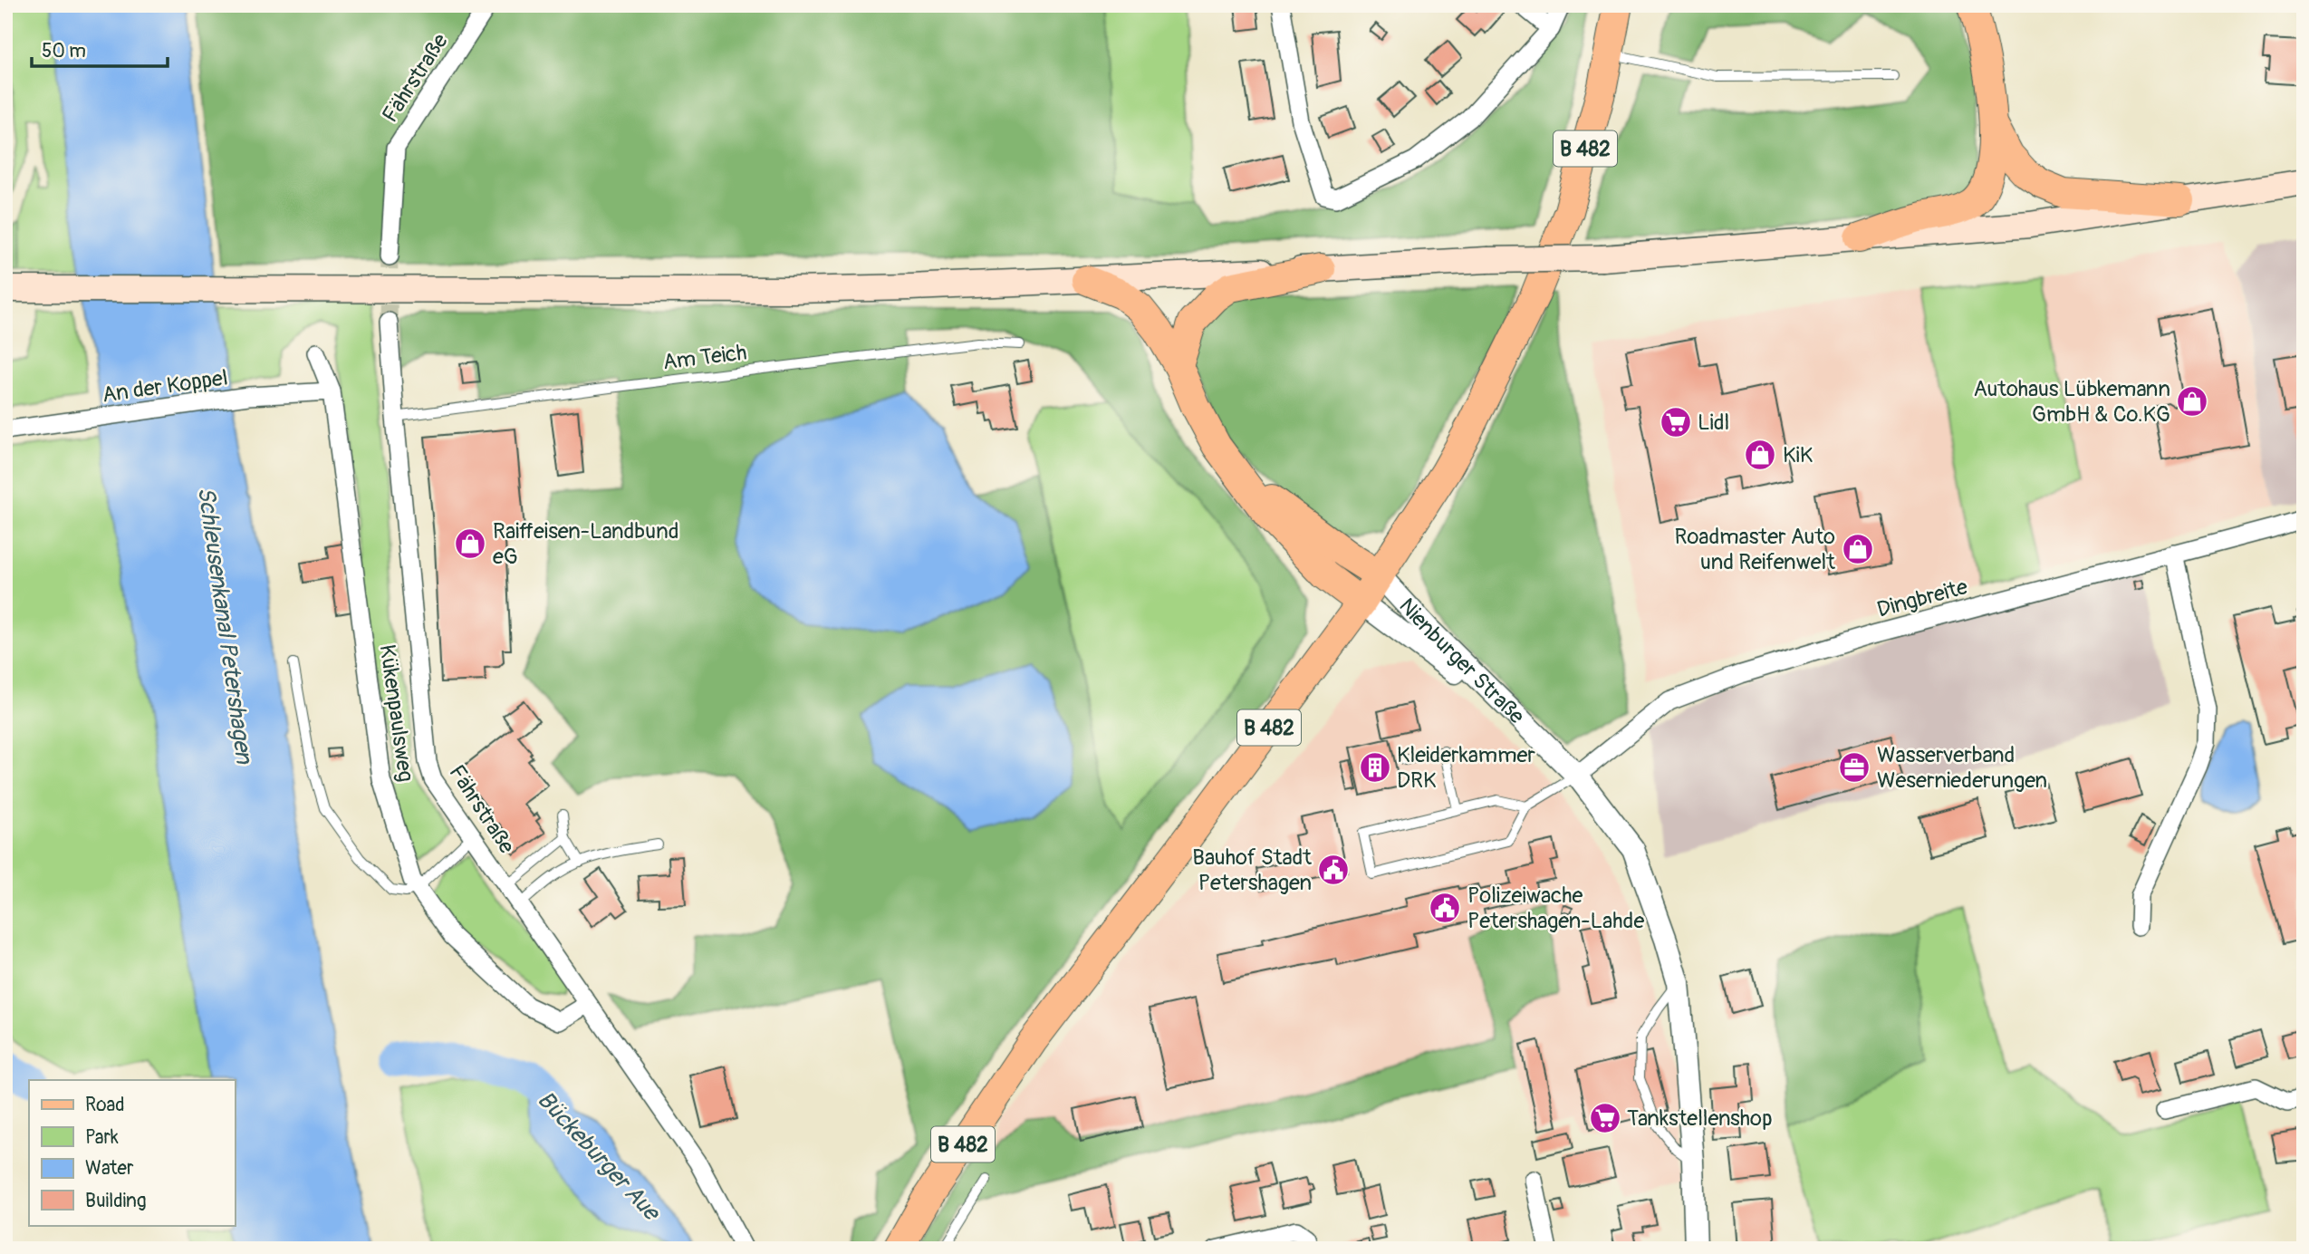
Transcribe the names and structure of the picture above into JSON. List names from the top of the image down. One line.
{"streets":{"main road":["B 482"],"street":["Fährstraße","An der Koppel","Dingbreite","Nienburger Straße","Kükenpaulsweg"],"lane":["Am Teich"]},"crossings":[["Fährstraße","Am Teich"],["Fährstraße","Kükenpaulsweg"],["B 482","Nienburger Straße"],["An der Koppel","Kükenpaulsweg"],["Dingbreite","Nienburger Straße"]],"water":["Schleusenkanal Petershagen","Bückeburger Aue"],"places":{"shop":["Autohaus Lübkemann GmbH & Co.KG","KiK","Raiffeisen-Landbund eG","Roadmaster Auto und Reifenwelt"],"supermarket":["Lidl","Tankstellenshop"],"building":["Kleiderkammer DRK"],"office":["Wasserverband Weserniederungen"],"public building":["Bauhof Stadt Petershagen","Polizeiwache Petershagen-Lahde"]},"legend":["Road","Park","Water","Building"],"scale_bar":"50 m"}
